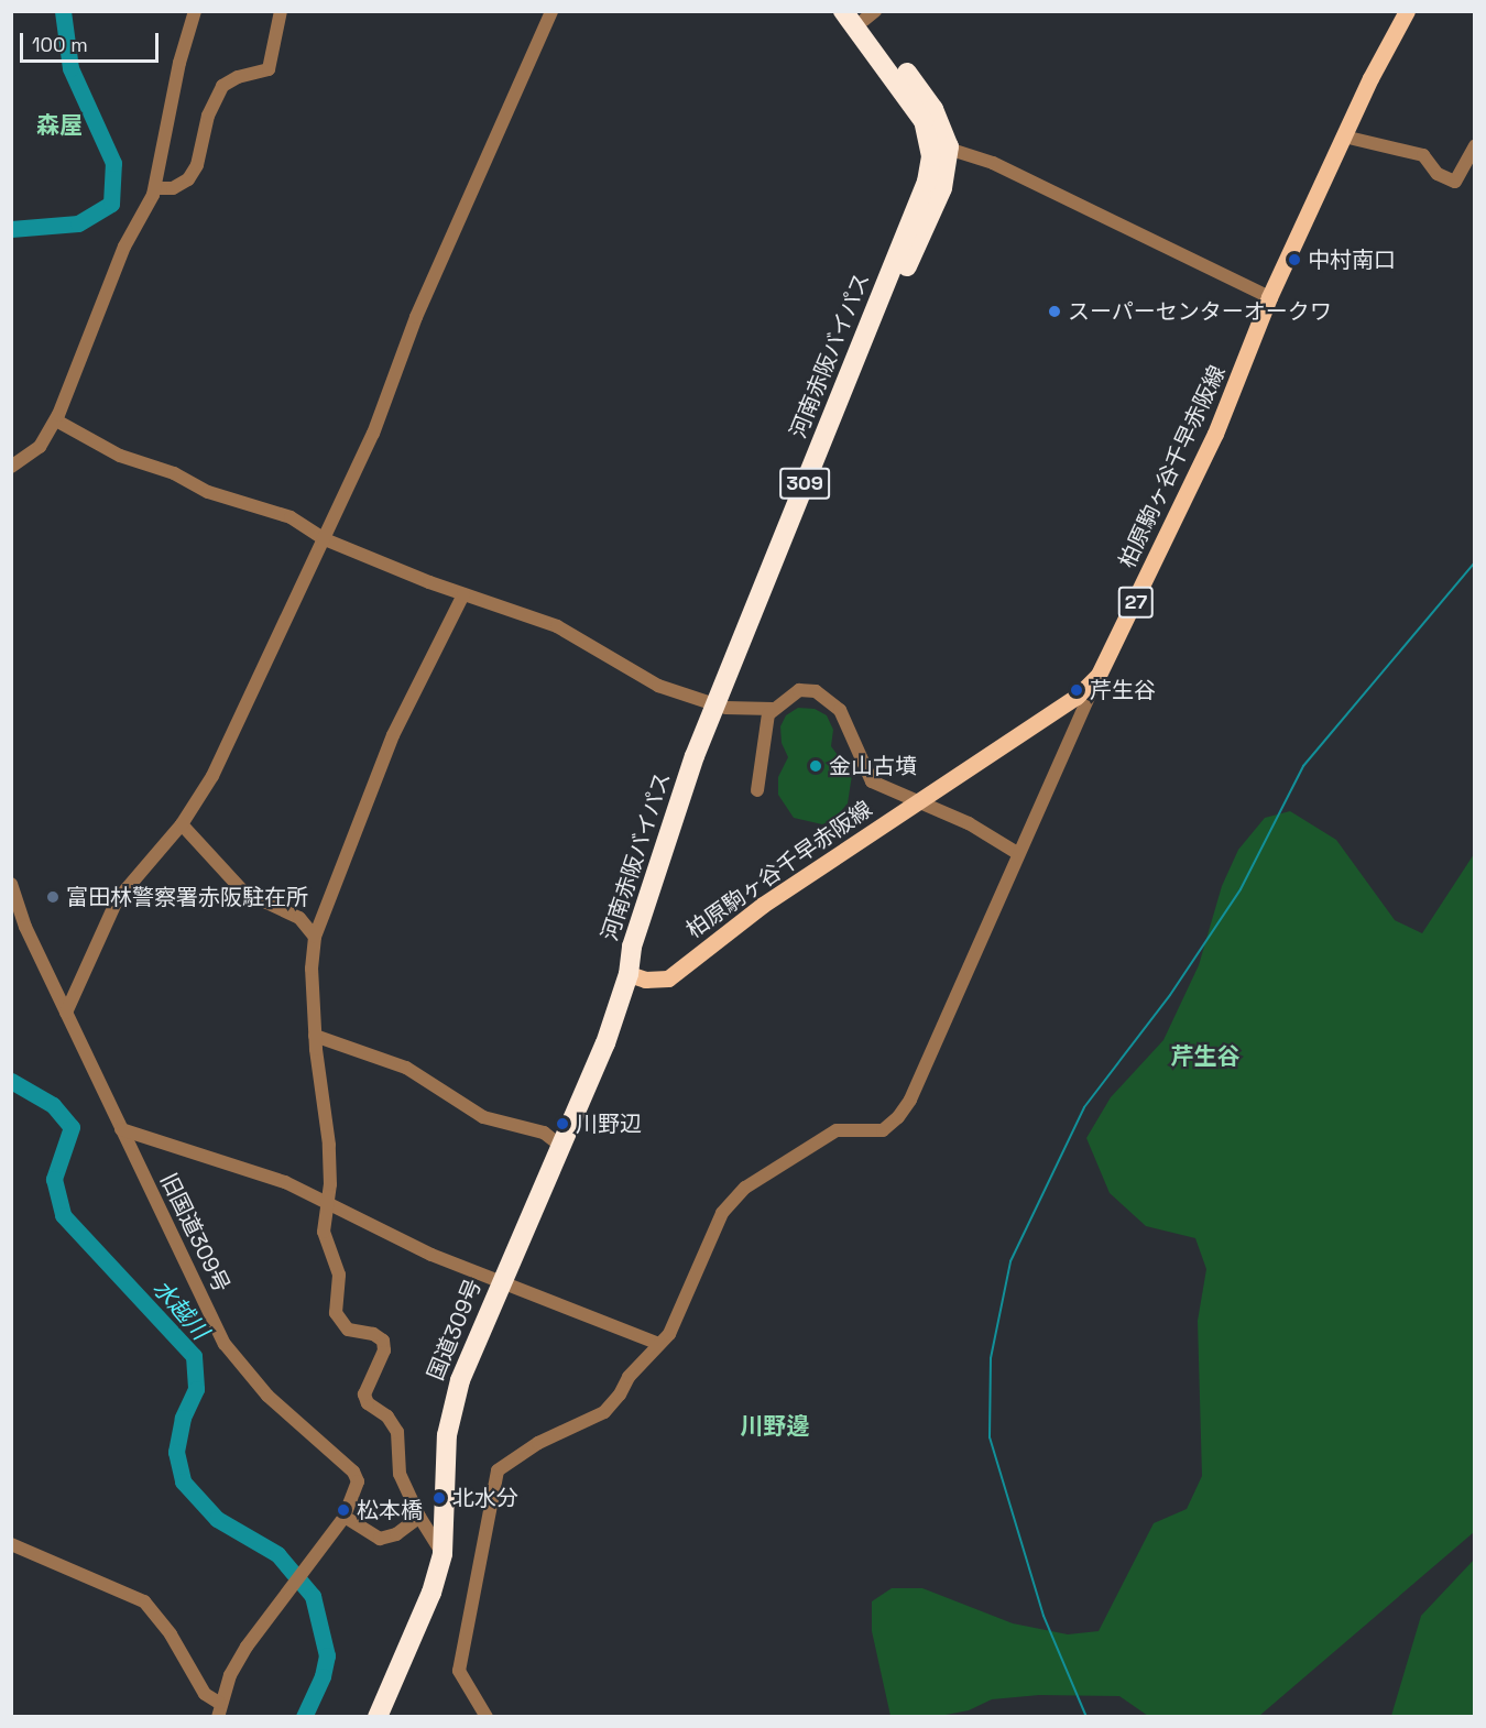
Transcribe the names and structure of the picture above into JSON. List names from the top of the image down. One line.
{"streets":{"highway":["河南赤阪バイパス","309","国道309号"],"main road":["柏原駒ヶ谷千早赤阪線","27"],"street":["旧国道309号"]},"crossings":[["河南赤阪バイパス","柏原駒ヶ谷千早赤阪線"],["河南赤阪バイパス","国道309号"],["柏原駒ヶ谷千早赤阪線","国道309号"]],"districts":["森屋","芹生谷","川野邊"],"water":["水越川"],"places":["中村南口","スーパーセンターオークワ","芹生谷","金山古墳","富田林警察署赤阪駐在所","川野辺","北水分","松本橋"],"scale_bar":"100 m"}
